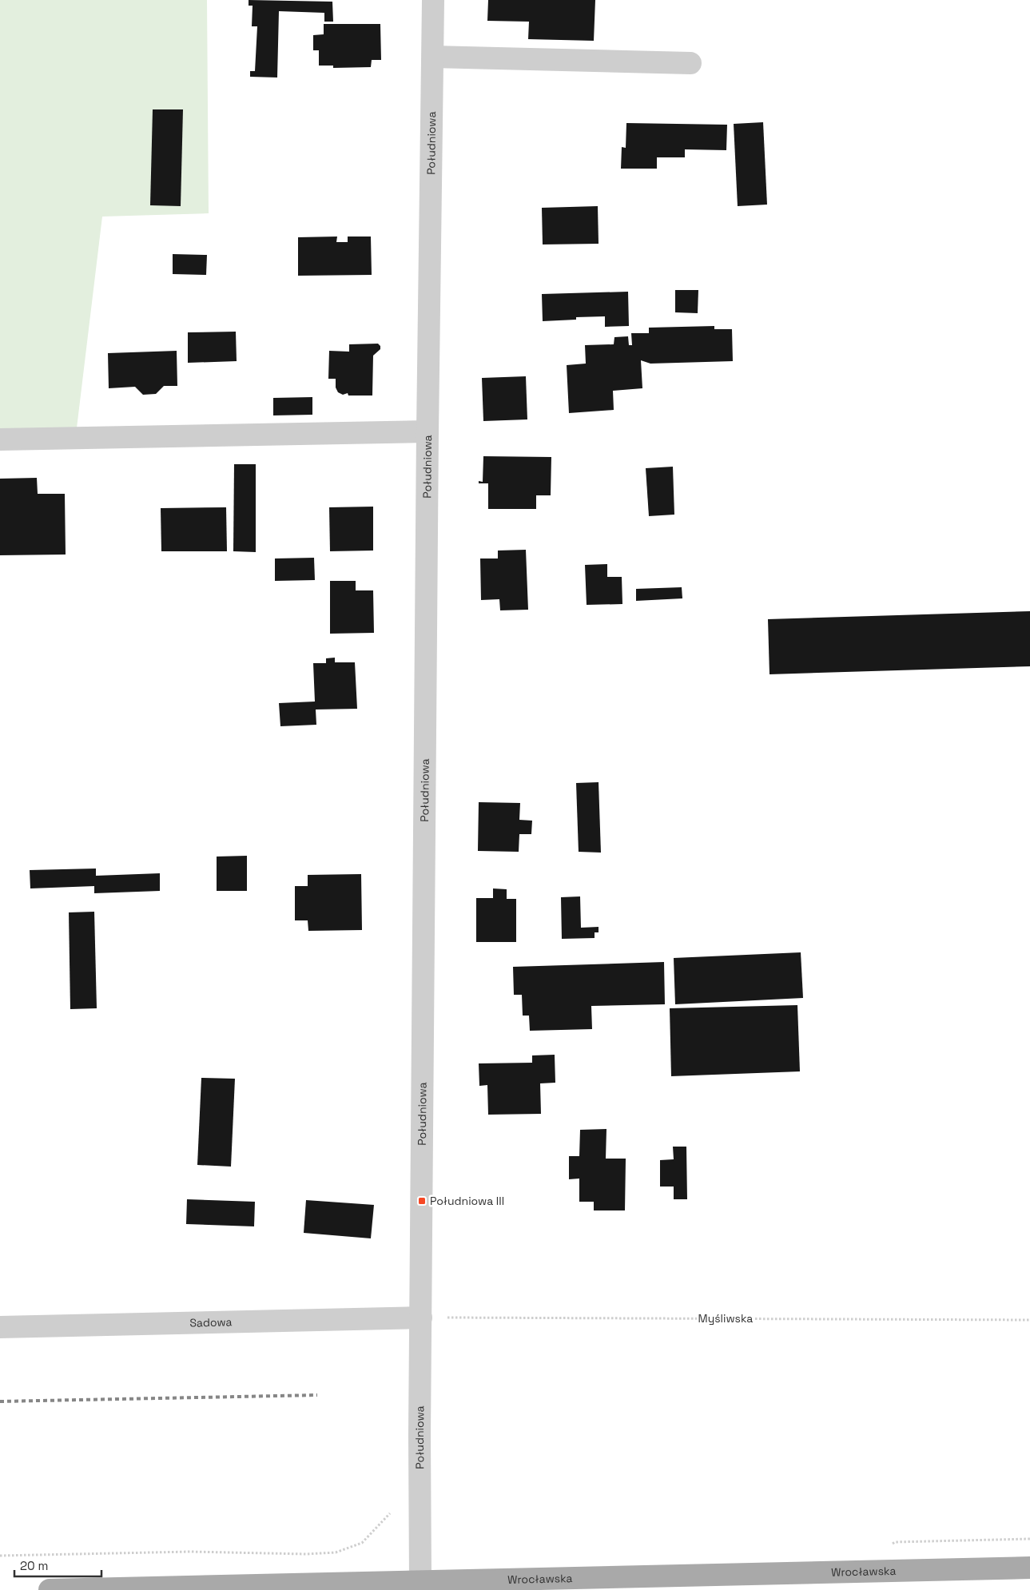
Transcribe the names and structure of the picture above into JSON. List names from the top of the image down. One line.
{"streets":{"main road":["Wrocławska"],"street":["Południowa","Sadowa"],"path":["Myśliwska"]},"crossings":[["Południowa","Myśliwska"],["Południowa","Sadowa"],["Południowa","Wrocławska"],["Myśliwska","Sadowa"]],"places":{"transit":["Południowa III"]},"scale_bar":"20 m"}
